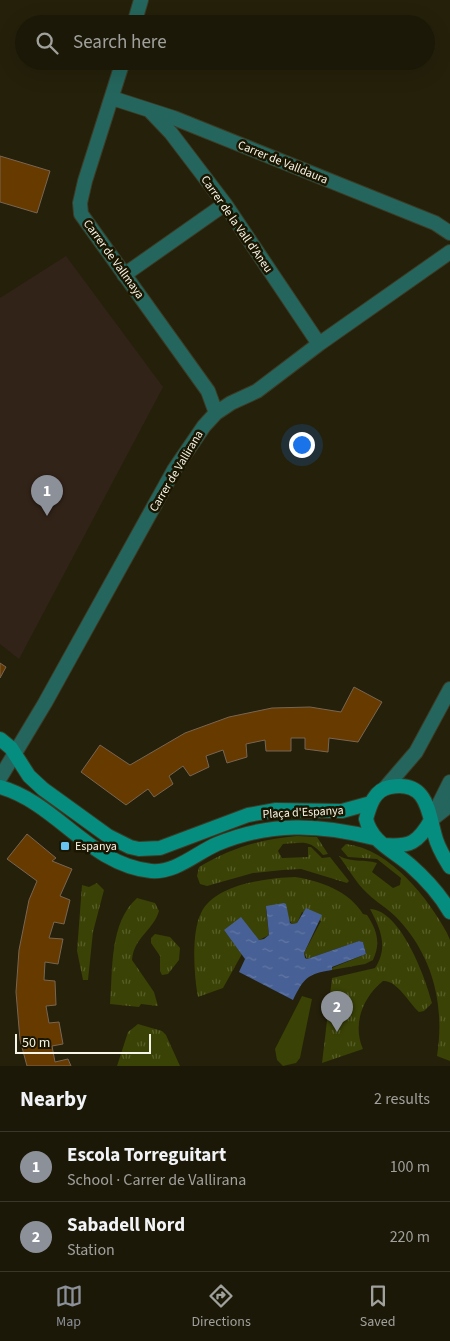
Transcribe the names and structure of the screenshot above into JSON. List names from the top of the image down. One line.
{"streets":{"main road":["Plaça d'Espanya"],"street":["Carrer de Valldaura","Carrer de la Vall d'Aneu","Carrer de Vallmaya","Carrer de Vallirana"]},"crossings":[["Carrer de Valldaura","Carrer de la Vall d'Aneu"],["Carrer de Valldaura","Carrer de Vallmaya"],["Carrer de la Vall d'Aneu","Carrer de Vallirana"],["Carrer de Vallmaya","Carrer de Vallirana"],["Carrer de Vallirana","Plaça d'Espanya"]],"places":{"transit":["Espanya"]},"scale_bar":"50 m","page":{"search":"Search here","pins":["1","2"],"scale":"50 m","heading":["Nearby","2 results"],"list":[{"mark":"1","name":"Escola Torreguitart","note":"School · Carrer de Vallirana","value":"100 m"},{"mark":"2","name":"Sabadell Nord","note":"Station","value":"220 m"}],"nav":["Map","Directions","Saved"]}}
